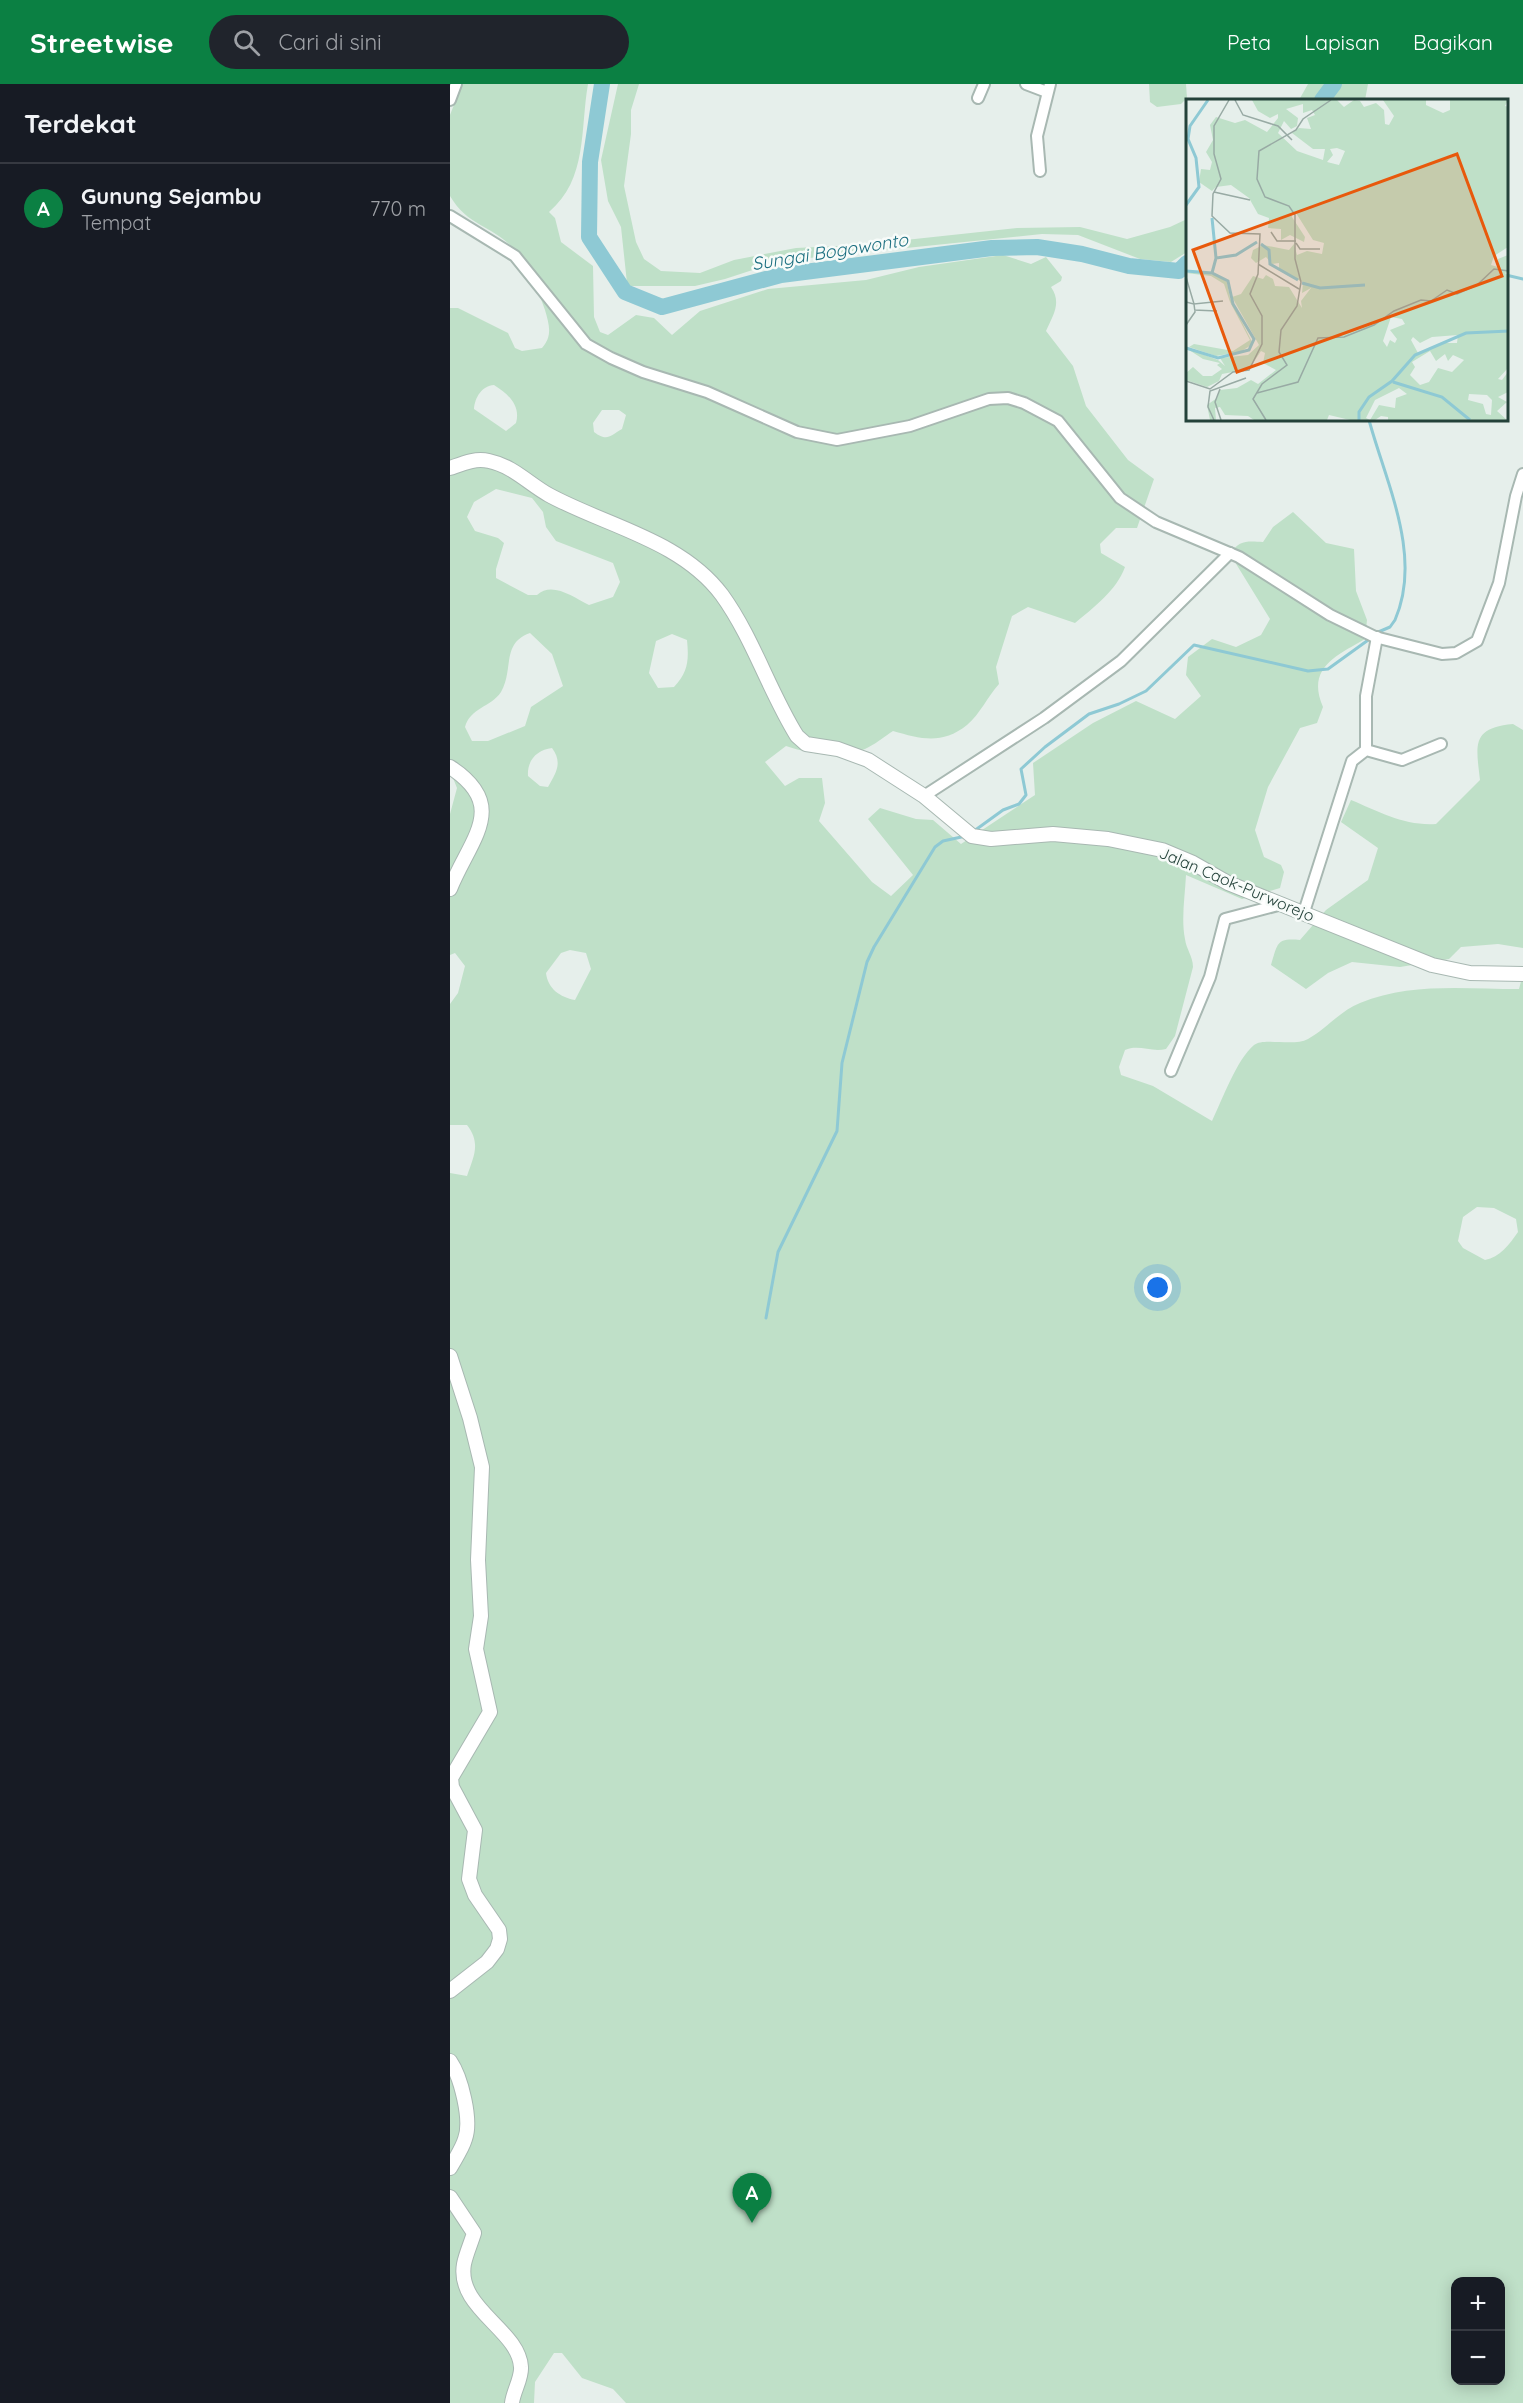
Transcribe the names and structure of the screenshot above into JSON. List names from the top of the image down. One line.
{"streets":{"street":["Jalan Caok-Purworejo"]},"water":["Sungai Bogowonto"],"page":{"header":"Streetwise","search":"Cari di sini","nav":["Peta","Lapisan","Bagikan"],"heading":"Terdekat","list":[{"mark":"A","name":"Gunung Sejambu","note":"Tempat","value":"770 m"}],"pins":"A","map_buttons":["+","−"]}}
